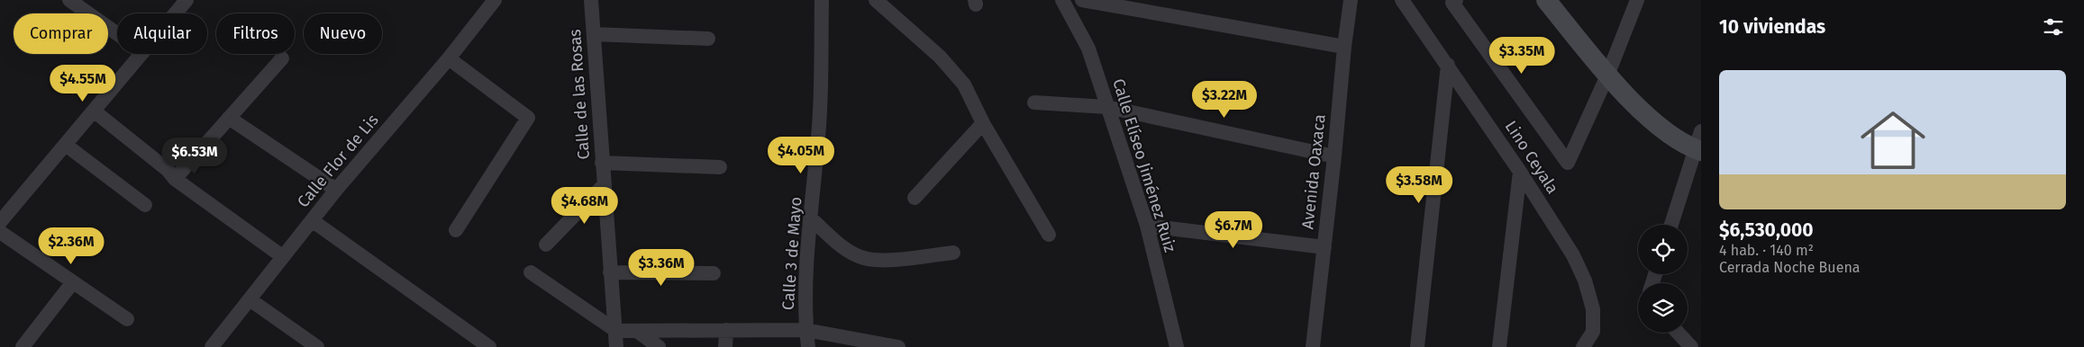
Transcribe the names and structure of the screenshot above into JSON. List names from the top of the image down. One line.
{"streets":{"street":["Calle de las Rosas","Lino Ceyala","Calle Flor de Lis","Calle Elíseo Jiménez Ruiz","Avenida Oaxaca","Calle 3 de Mayo"]},"page":{"heading":"10 viviendas","chip":["Comprar","Alquilar","Filtros","Nuevo"],"price":["$3.35M","$4.55M","$3.22M","$4.05M","$6.53M","$3.58M","$4.68M","$6.7M","$2.36M","$3.36M"],"list":[{"name":"$6,530,000","note":"4 hab. · 140 m² · Cerrada Noche Buena"}]}}
